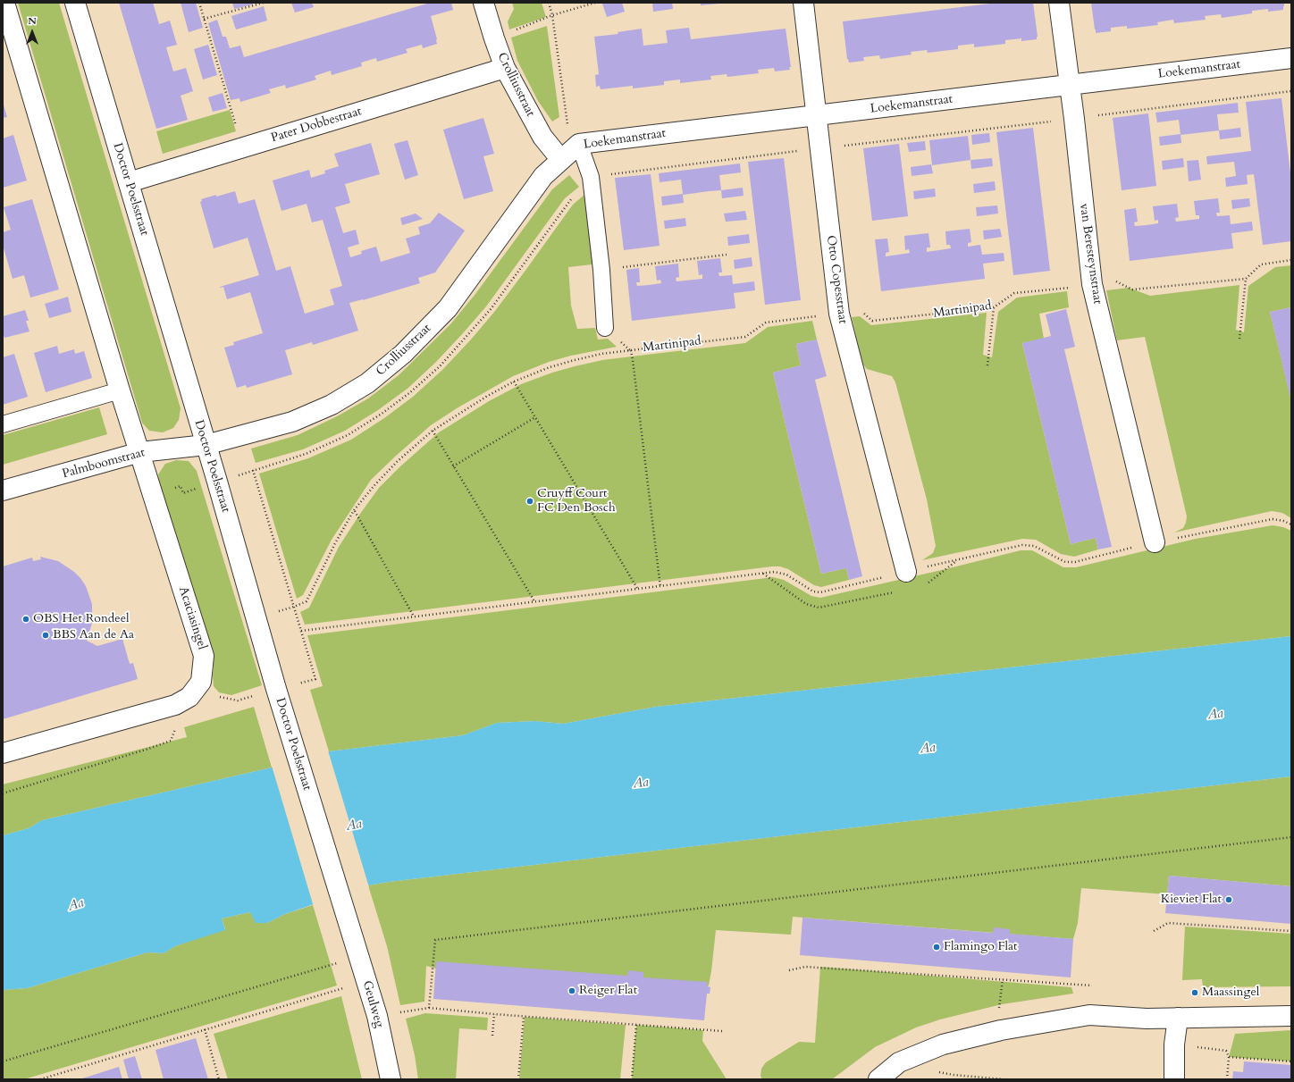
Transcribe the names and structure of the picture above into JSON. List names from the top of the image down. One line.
{"streets":{"street":["Loekemanstraat","Crolliusstraat","Pater Dobbestraat","Doctor Poelsstraat","van Beresteynstraat","Otto Copesstraat","Palmboomstraat","Acaciasingel","Geulweg"],"path":["Martinipad"]},"crossings":[["Loekemanstraat","Crolliusstraat"],["Loekemanstraat","van Beresteynstraat"],["Loekemanstraat","Otto Copesstraat"],["Crolliusstraat","Pater Dobbestraat"],["Crolliusstraat","Doctor Poelsstraat"],["Crolliusstraat","Palmboomstraat"],["Pater Dobbestraat","Doctor Poelsstraat"],["Doctor Poelsstraat","Martinipad"],["Doctor Poelsstraat","Palmboomstraat"],["Doctor Poelsstraat","Geulweg"],["van Beresteynstraat","Martinipad"],["Otto Copesstraat","Martinipad"],["Palmboomstraat","Acaciasingel"]],"water":["Aa"],"places":["Cruyff Court FC Den Bosch","OBS Het Rondeel","BBS Aan de Aa","Kieviet Flat","Flamingo Flat","Reiger Flat","Maassingel"],"north":"top"}
